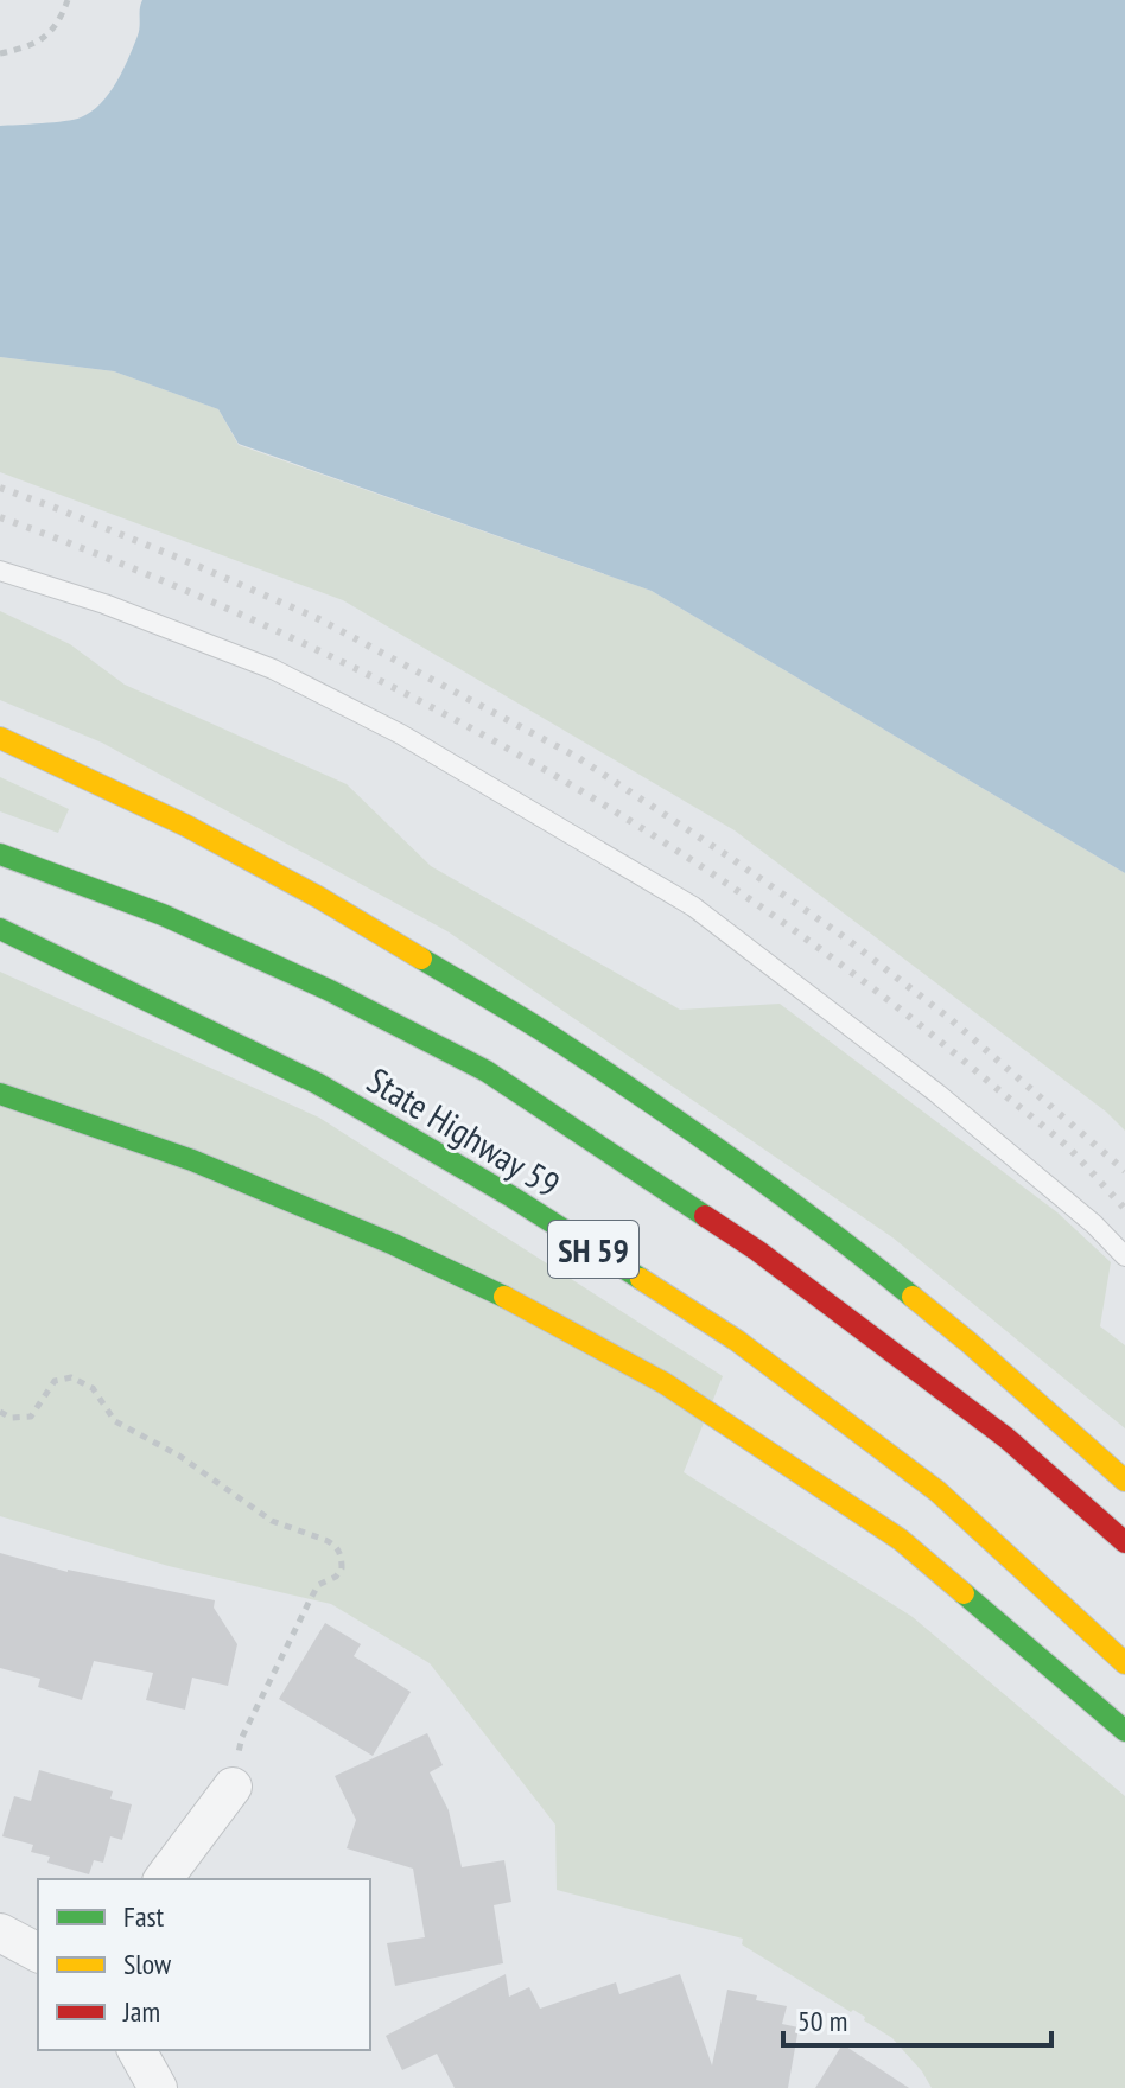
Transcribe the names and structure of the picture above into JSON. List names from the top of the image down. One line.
{"streets":{"main road":["State Highway 59","SH 59"]},"legend":["Fast","Slow","Jam"],"scale_bar":"50 m"}
